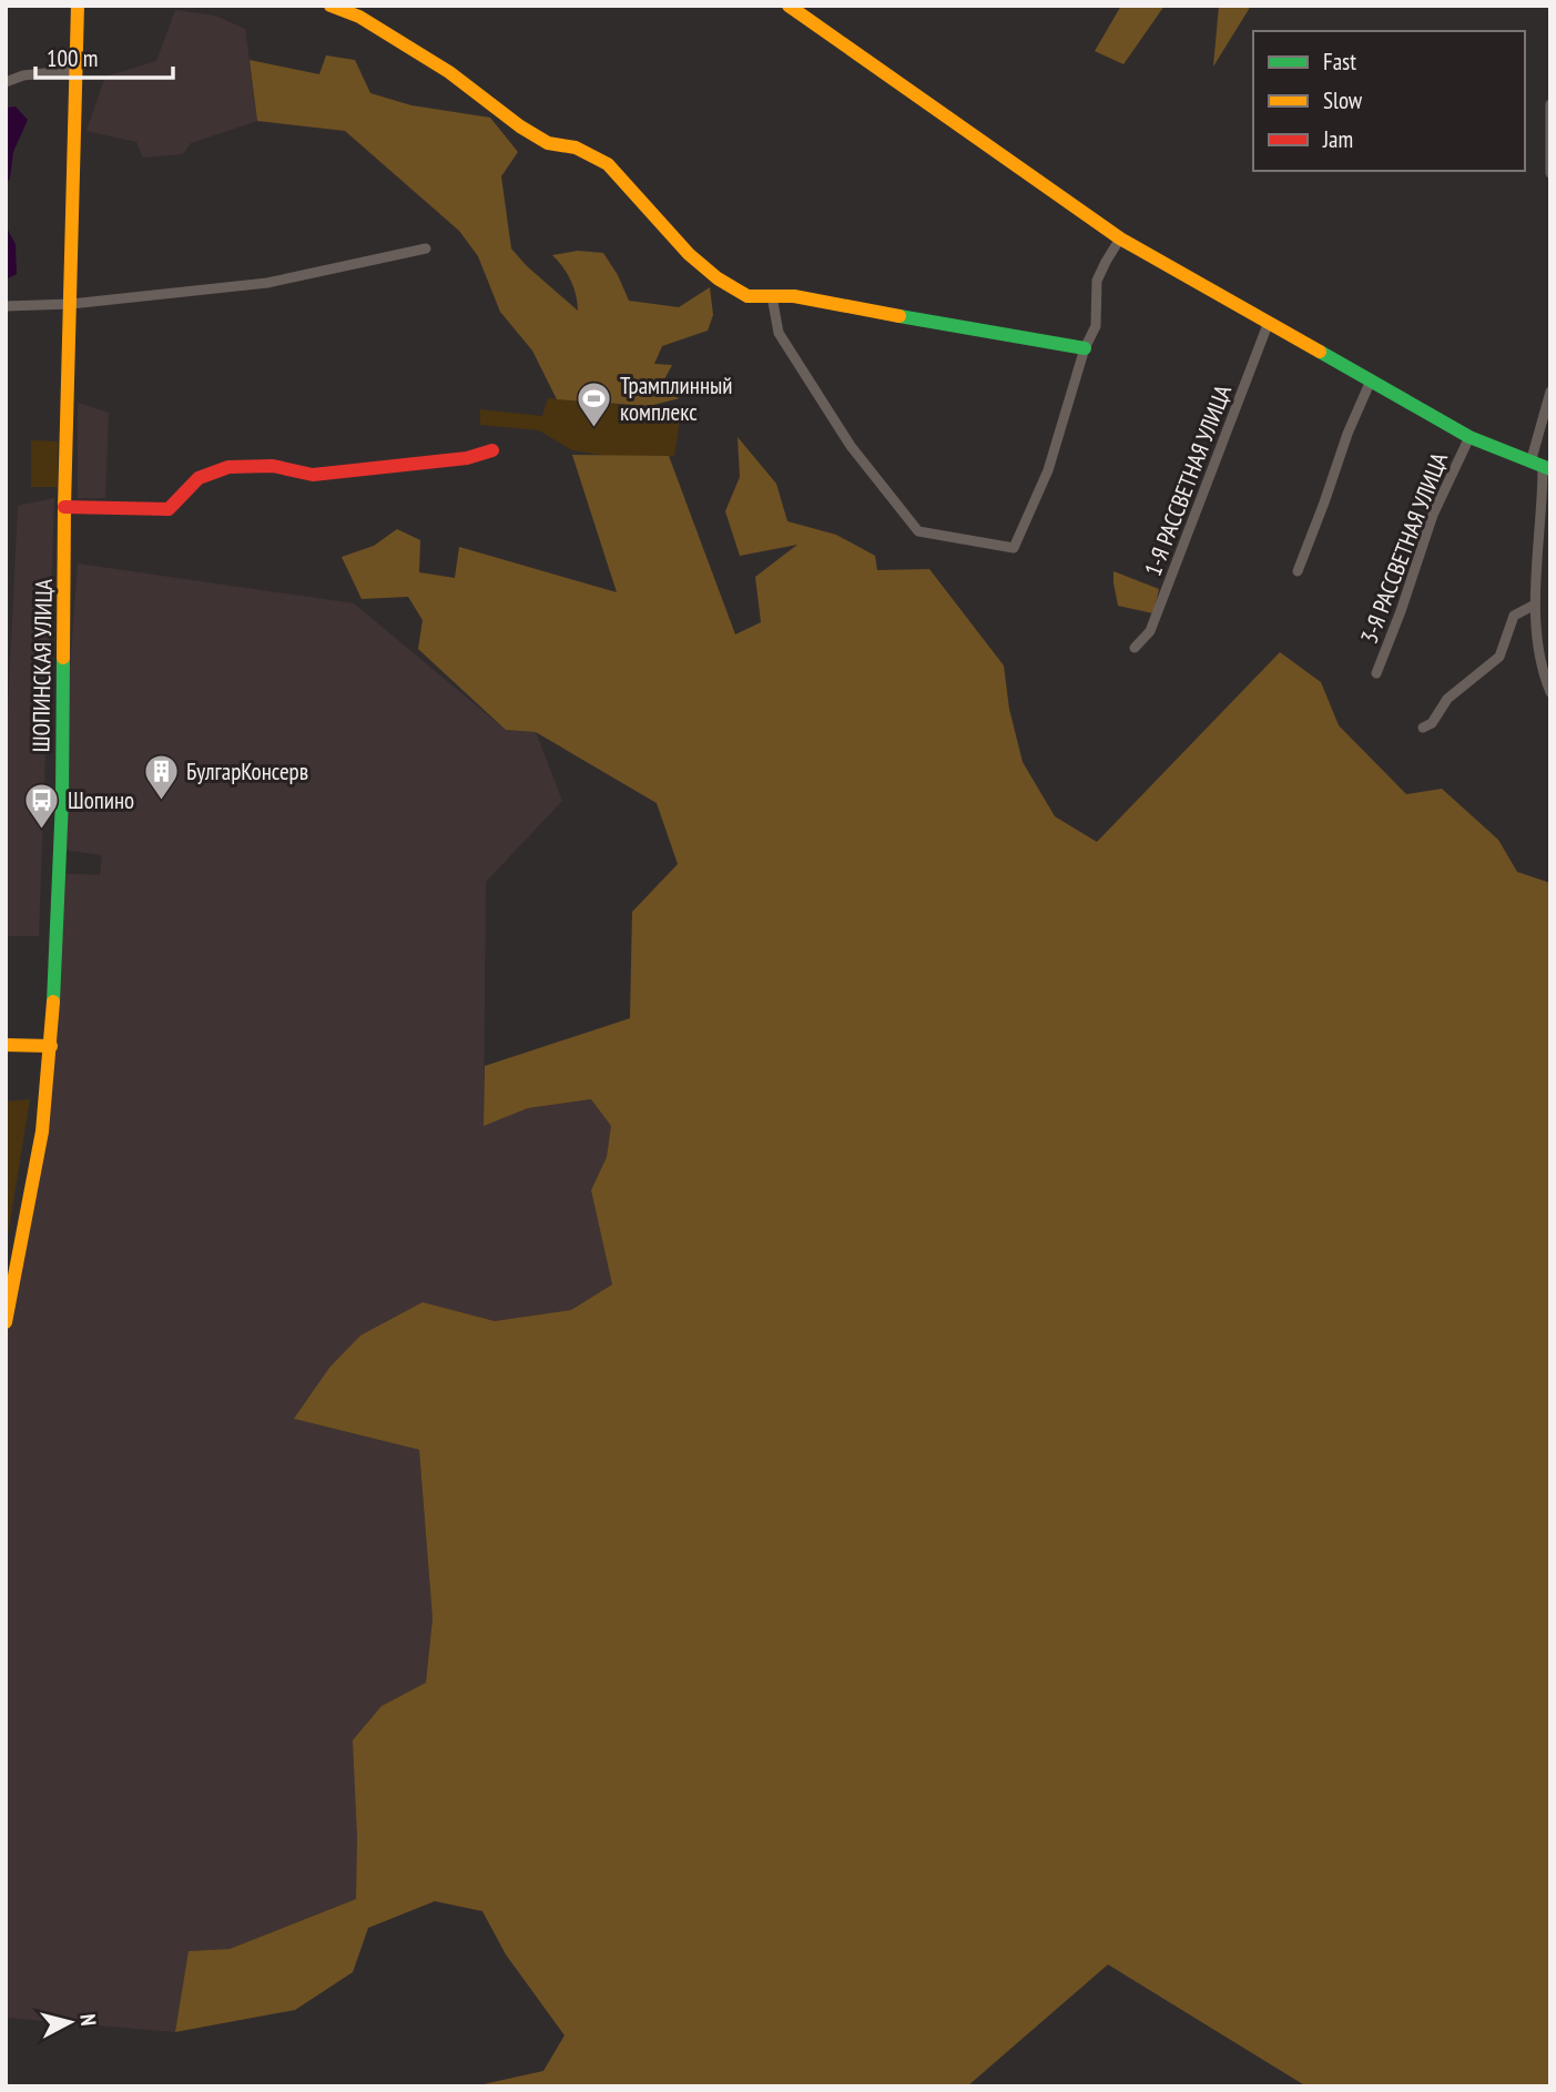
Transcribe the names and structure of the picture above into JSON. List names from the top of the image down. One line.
{"streets":{"street":["1-Я РАССВЕТНАЯ УЛИЦА","3-Я РАССВЕТНАЯ УЛИЦА","ШОПИНСКАЯ УЛИЦА"]},"places":{"sports":["Трамплинный комплекс"],"building":["БулгарКонсерв"],"bus stop":["Шопино"]},"legend":["Fast","Slow","Jam"],"scale_bar":"100 m","north":"right"}
